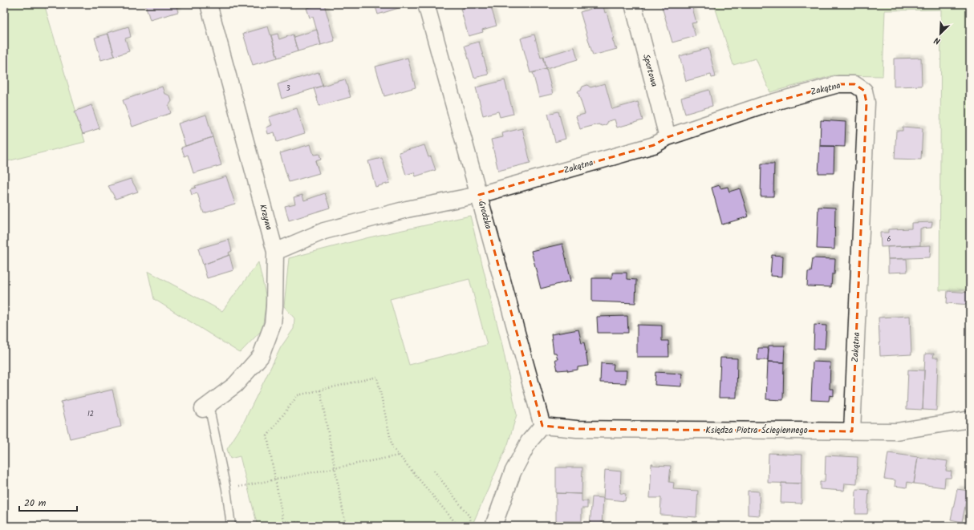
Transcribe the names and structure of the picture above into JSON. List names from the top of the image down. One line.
{"streets":{"street":["Sportowa","Zakątna","Grodzka","Krzywa","Księdza Piotra Ściegiennego"]},"crossings":[["Sportowa","Zakątna"],["Zakątna","Grodzka"],["Zakątna","Krzywa"],["Zakątna","Księdza Piotra Ściegiennego"],["Grodzka","Księdza Piotra Ściegiennego"]],"house_numbers":["3","6","12"],"scale_bar":"20 m","north":"bottom left"}
